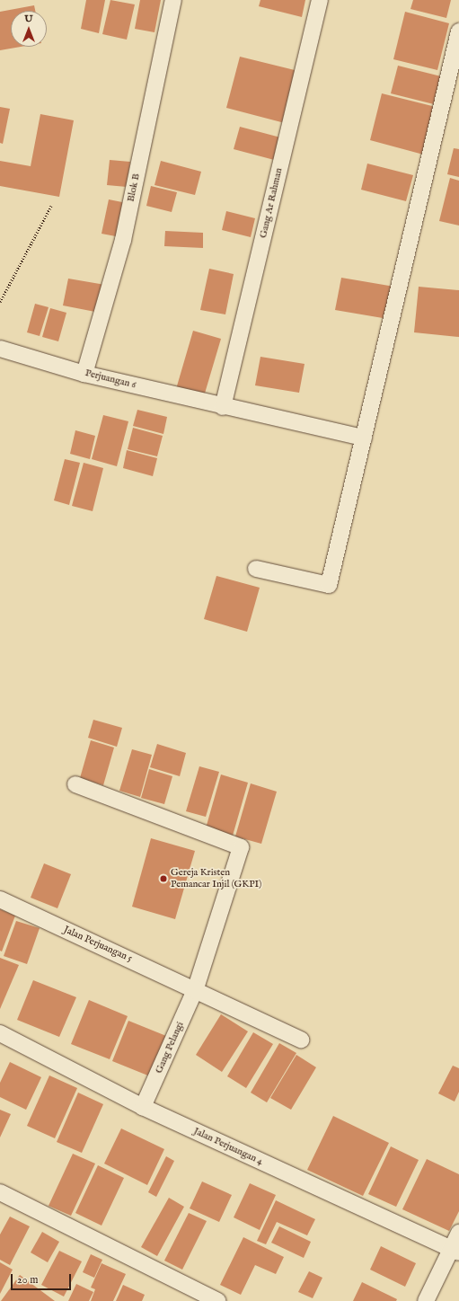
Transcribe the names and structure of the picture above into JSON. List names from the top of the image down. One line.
{"streets":{"street":["Blok B","Gang Ar Rahman","Perjuangan 6","Jalan Perjuangan 5","Gang Pelangi","Jalan Perjuangan 4"]},"crossings":[["Blok B","Perjuangan 6"],["Gang Ar Rahman","Perjuangan 6"],["Jalan Perjuangan 5","Gang Pelangi"],["Gang Pelangi","Jalan Perjuangan 4"]],"places":["Gereja Kristen Pemancar Injil (GKPI)"],"scale_bar":"20 m","north":"top"}
